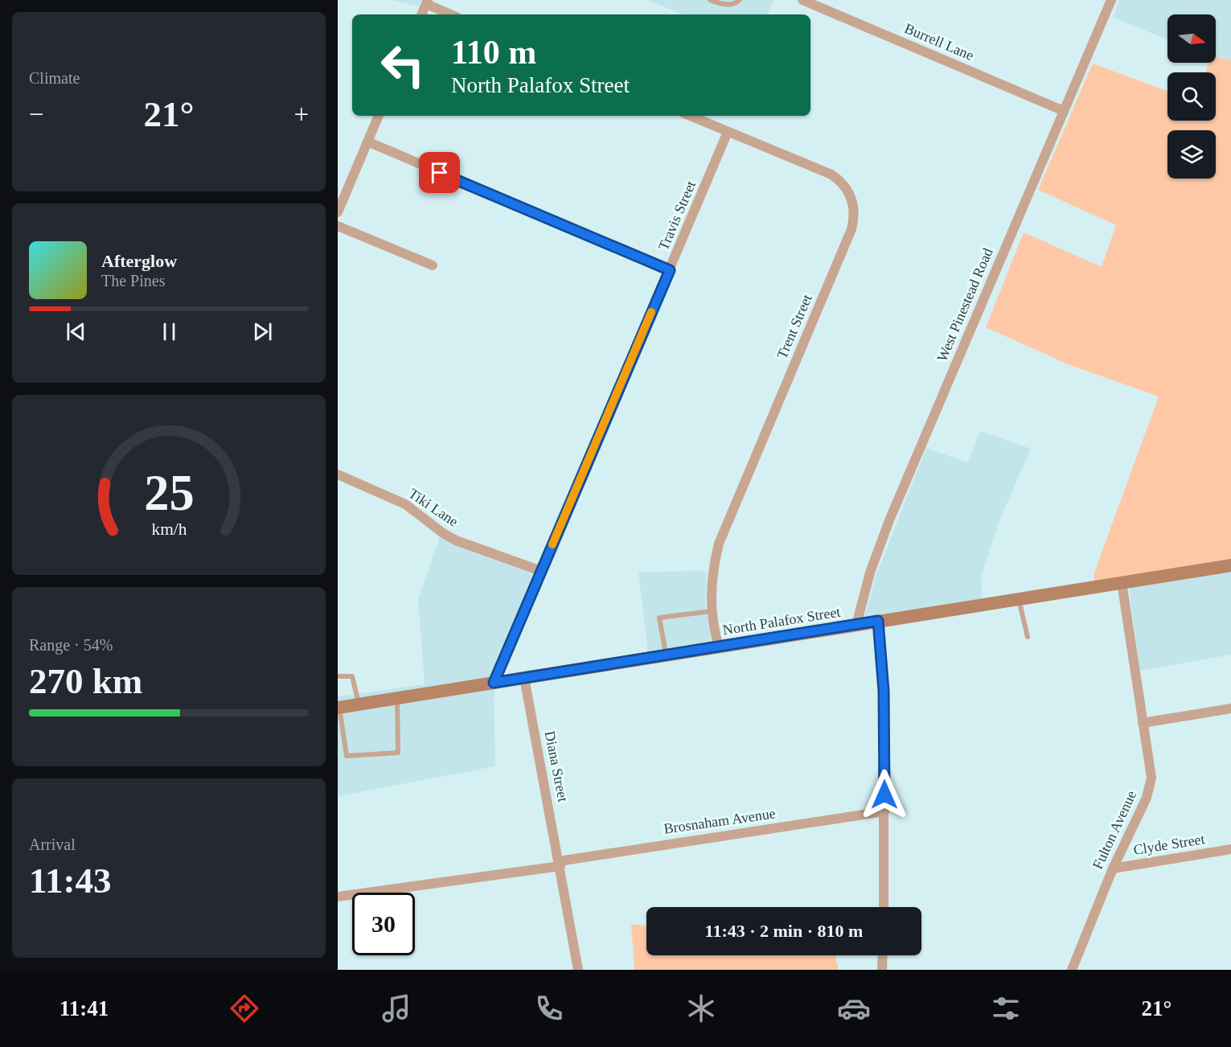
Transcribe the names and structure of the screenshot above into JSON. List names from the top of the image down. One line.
{"streets":{"main road":["North Palafox Street"],"street":["Burrell Lane","Travis Street","West Pinestead Road","Trent Street","Tiki Lane","Diana Street","Brosnaham Avenue","Fulton Avenue","Clyde Street"]},"crossings":[["Burrell Lane","West Pinestead Road"],["Travis Street","Trent Street"],["Travis Street","Tiki Lane"],["Travis Street","North Palafox Street"],["West Pinestead Road","North Palafox Street"],["Trent Street","North Palafox Street"],["North Palafox Street","Diana Street"],["North Palafox Street","Fulton Avenue"],["Diana Street","Brosnaham Avenue"],["Fulton Avenue","Clyde Street"]],"north":"right","page":{"tile":["Climate",["Range · 54%","270 km"],["Arrival","11:43"]],"turn":["110 m","North Palafox Street"],"heat":["−","21°","+"],"song":["Afterglow","The Pines"],"limit":"30","trip":"11:43 · 2 min · 810 m","tabs":["11:41","21°"],"gauge":["25","km/h"]}}
